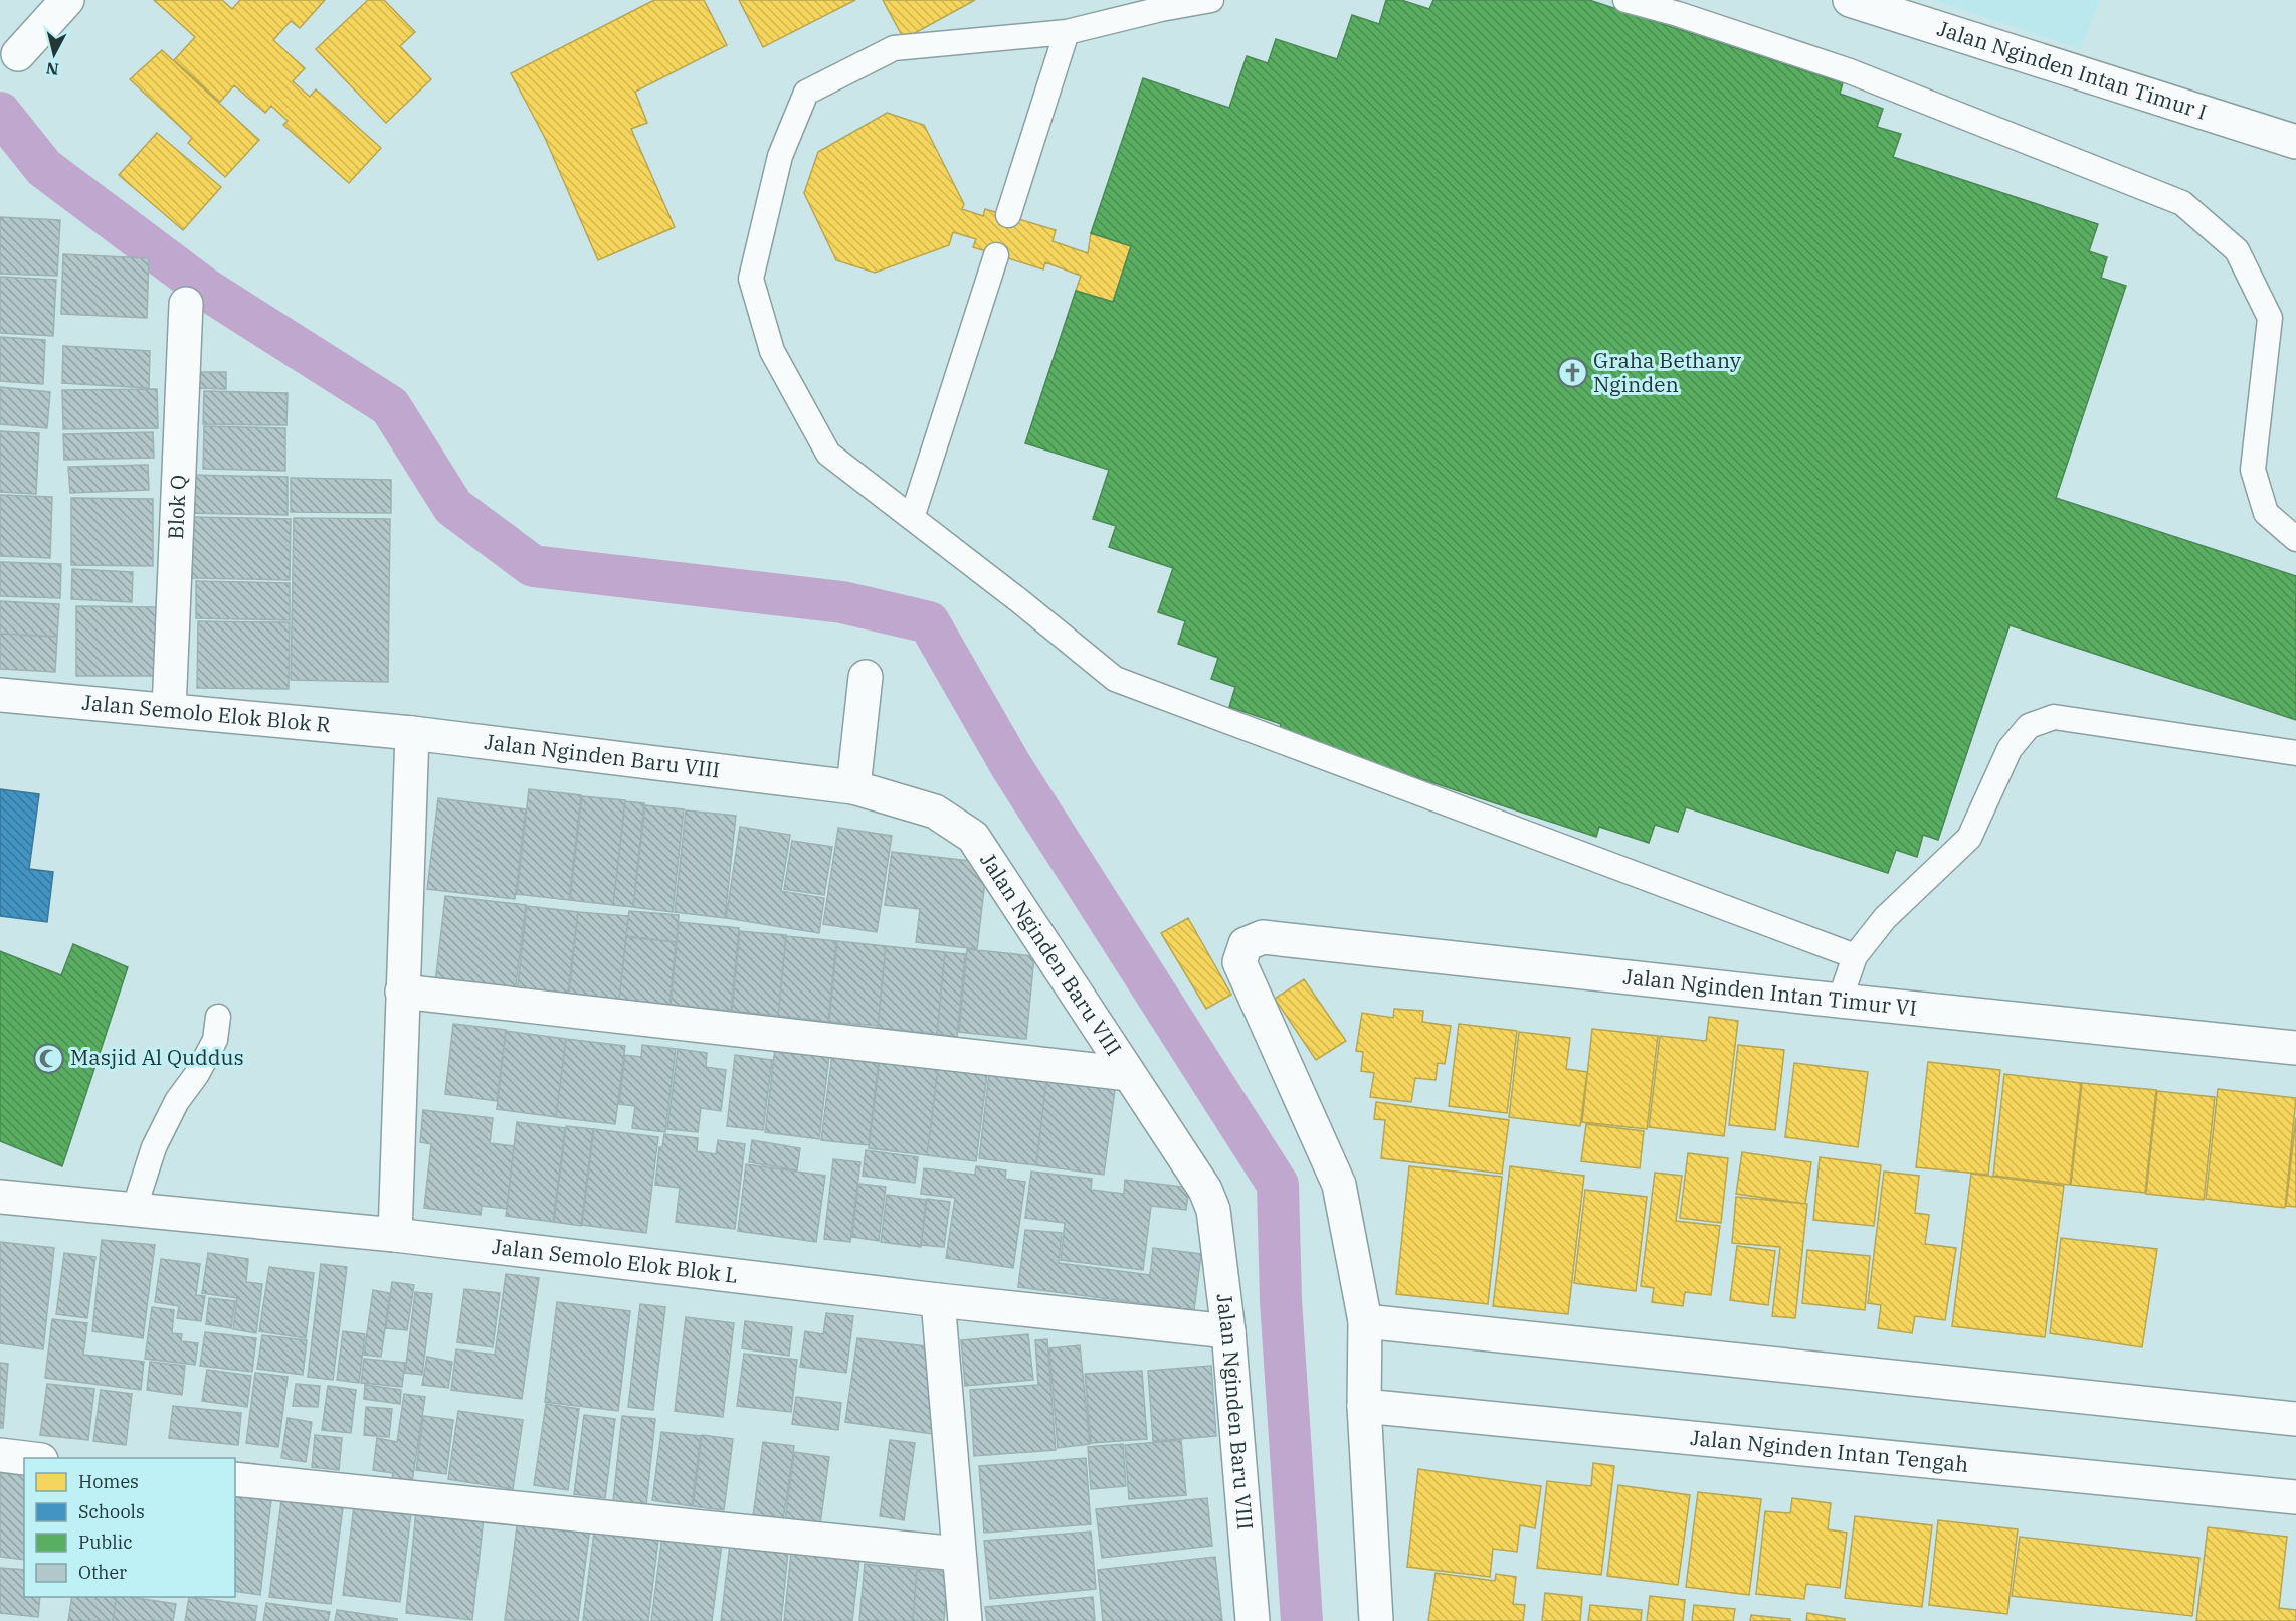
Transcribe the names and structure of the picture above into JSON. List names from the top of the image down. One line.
{"streets":{"street":["Jalan Nginden Intan Timur I","Blok Q","Jalan Semolo Elok Blok R","Jalan Nginden Baru VIII","Jalan Nginden Intan Timur VI","Jalan Semolo Elok Blok L","Jalan Nginden Intan Tengah"]},"crossings":[["Blok Q","Jalan Semolo Elok Blok R"],["Jalan Semolo Elok Blok R","Jalan Nginden Baru VIII"],["Jalan Nginden Baru VIII","Jalan Semolo Elok Blok L"]],"places":{"church":["Graha Bethany Nginden"],"mosque":["Masjid Al Quddus"]},"legend":["Homes","Schools","Public","Other"],"north":"bottom"}
